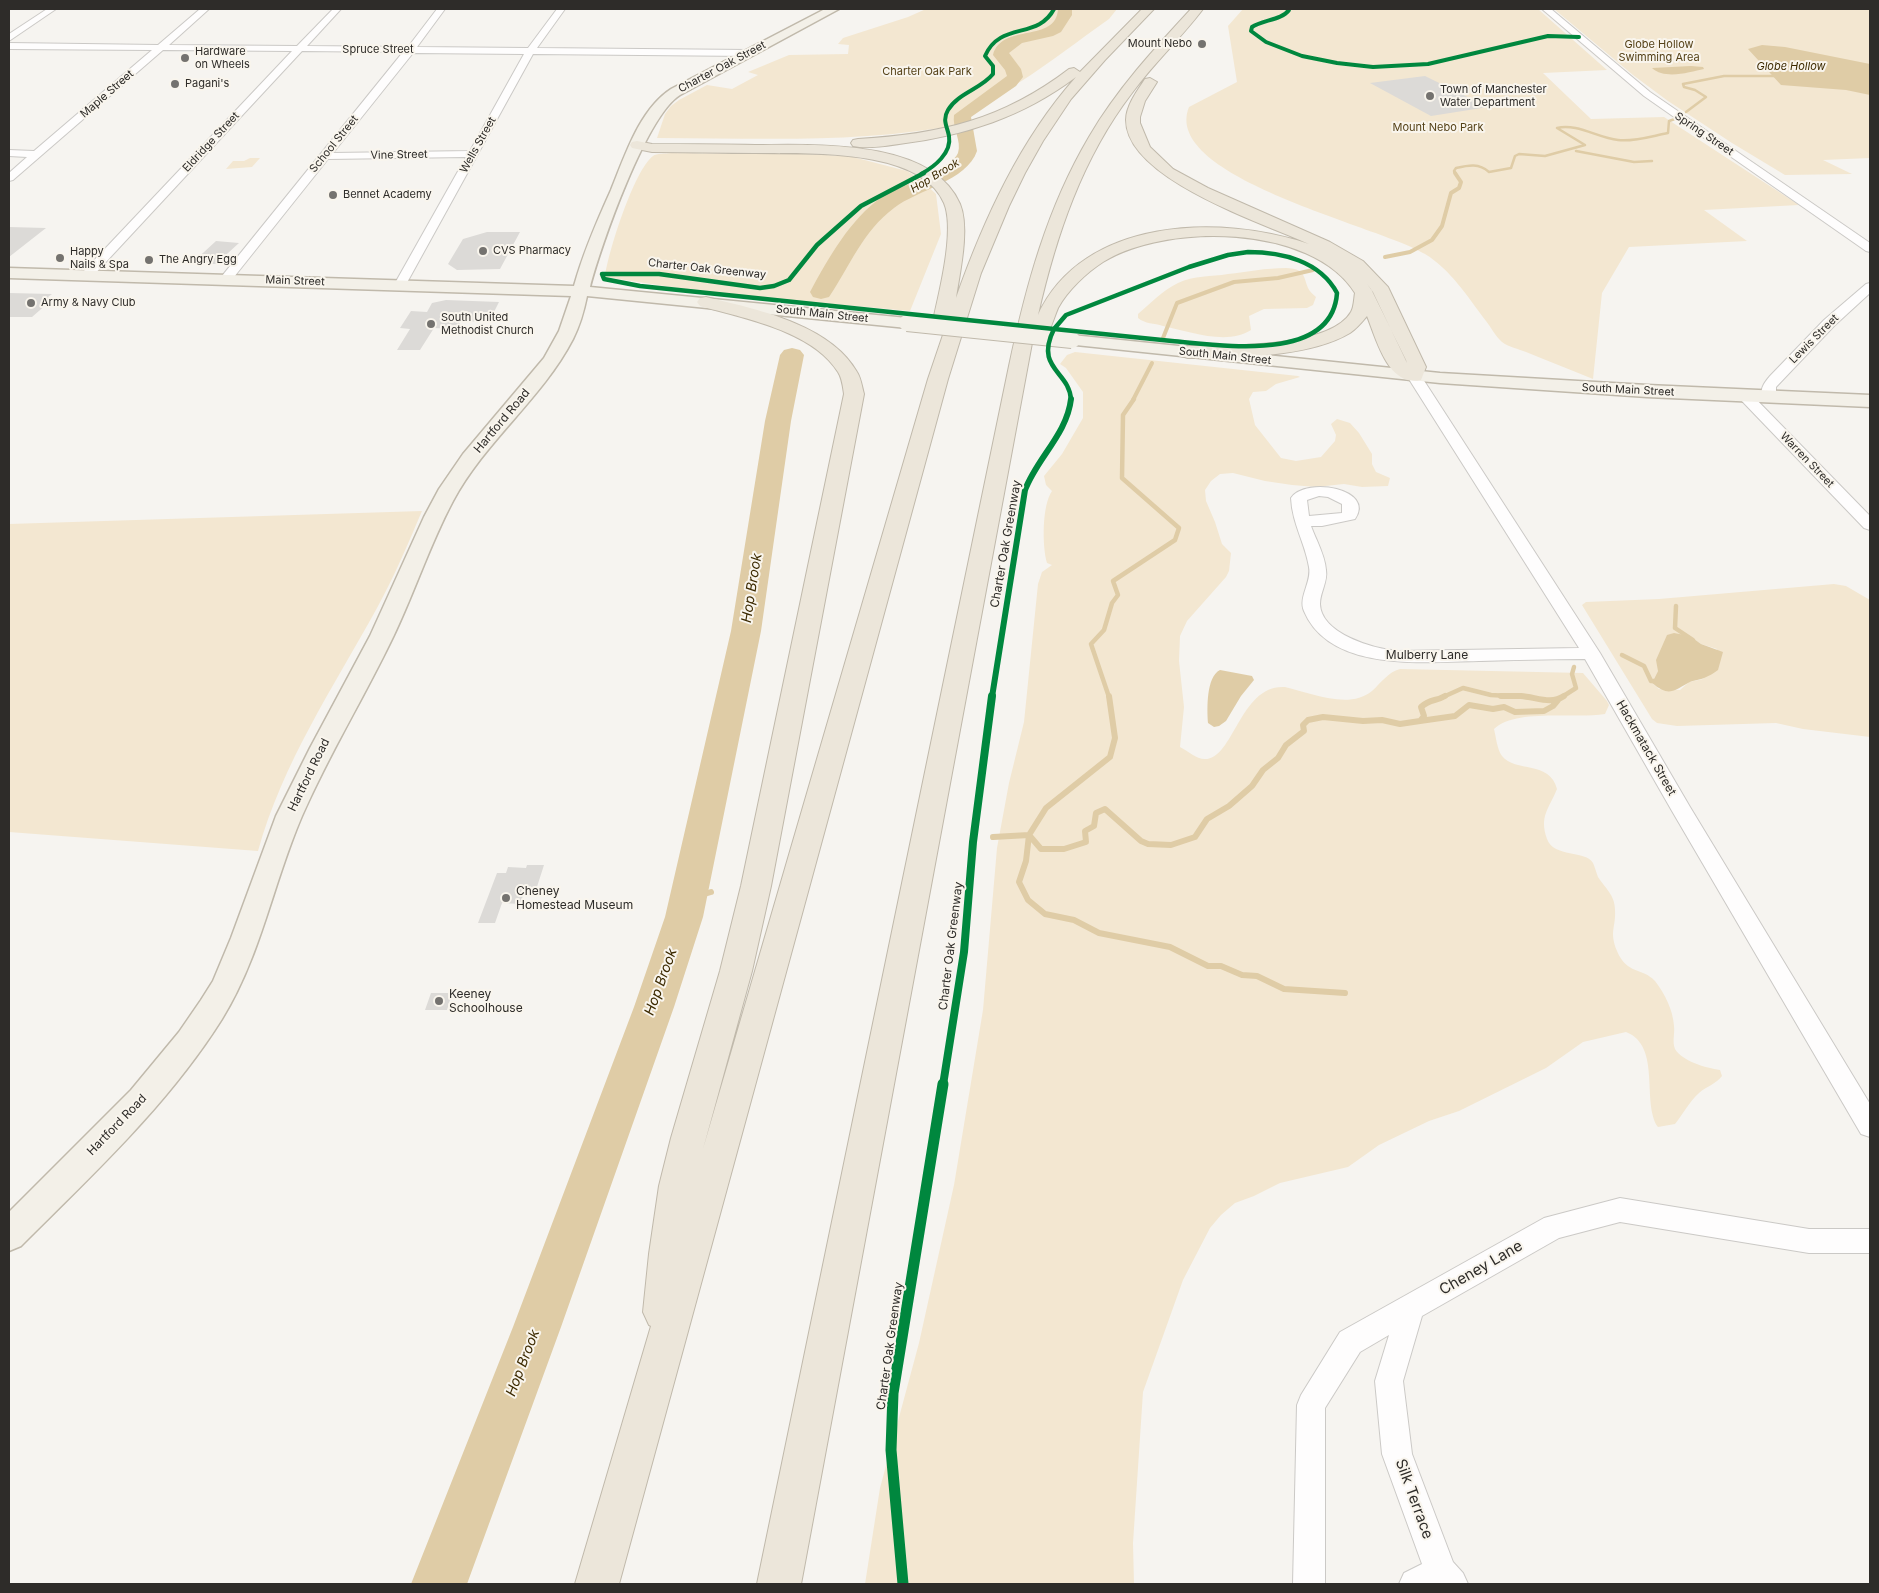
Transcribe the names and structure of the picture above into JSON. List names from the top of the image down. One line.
{"streets":{"main road":["Charter Oak Street","Main Street","South Main Street","Hartford Road"],"street":["Spruce Street","Maple Street","Spring Street","Eldridge Street","School Street","Wells Street","Vine Street","Lewis Street","Warren Street","Mulberry Lane","Hackmatack Street","Cheney Lane","Silk Terrace"],"cycle path":["Charter Oak Greenway"]},"crossings":[["Spruce Street","Charter Oak Street"],["Spruce Street","Maple Street"],["Spruce Street","Eldridge Street"],["Spruce Street","School Street"],["Spruce Street","Wells Street"],["Charter Oak Street","Main Street"],["Charter Oak Street","South Main Street"],["Charter Oak Street","Hartford Road"],["Eldridge Street","Main Street"],["School Street","Vine Street"],["School Street","Main Street"],["Wells Street","Vine Street"],["Wells Street","Main Street"],["Main Street","South Main Street"],["Main Street","Hartford Road"],["South Main Street","Lewis Street"],["South Main Street","Hartford Road"],["South Main Street","Warren Street"],["South Main Street","Hackmatack Street"],["Mulberry Lane","Hackmatack Street"],["Cheney Lane","Silk Terrace"]],"water":["Globe Hollow","Hop Brook"],"parks":["Globe Hollow Swimming Area","Charter Oak Park","Mount Nebo Park"],"places":["Mount Nebo","Hardware on Wheels","Pagani's","Town of Manchester Water Department","Bennet Academy","CVS Pharmacy","Happy Nails & Spa","The Angry Egg","Army & Navy Club","South United Methodist Church","Cheney Homestead Museum","Keeney Schoolhouse"]}
